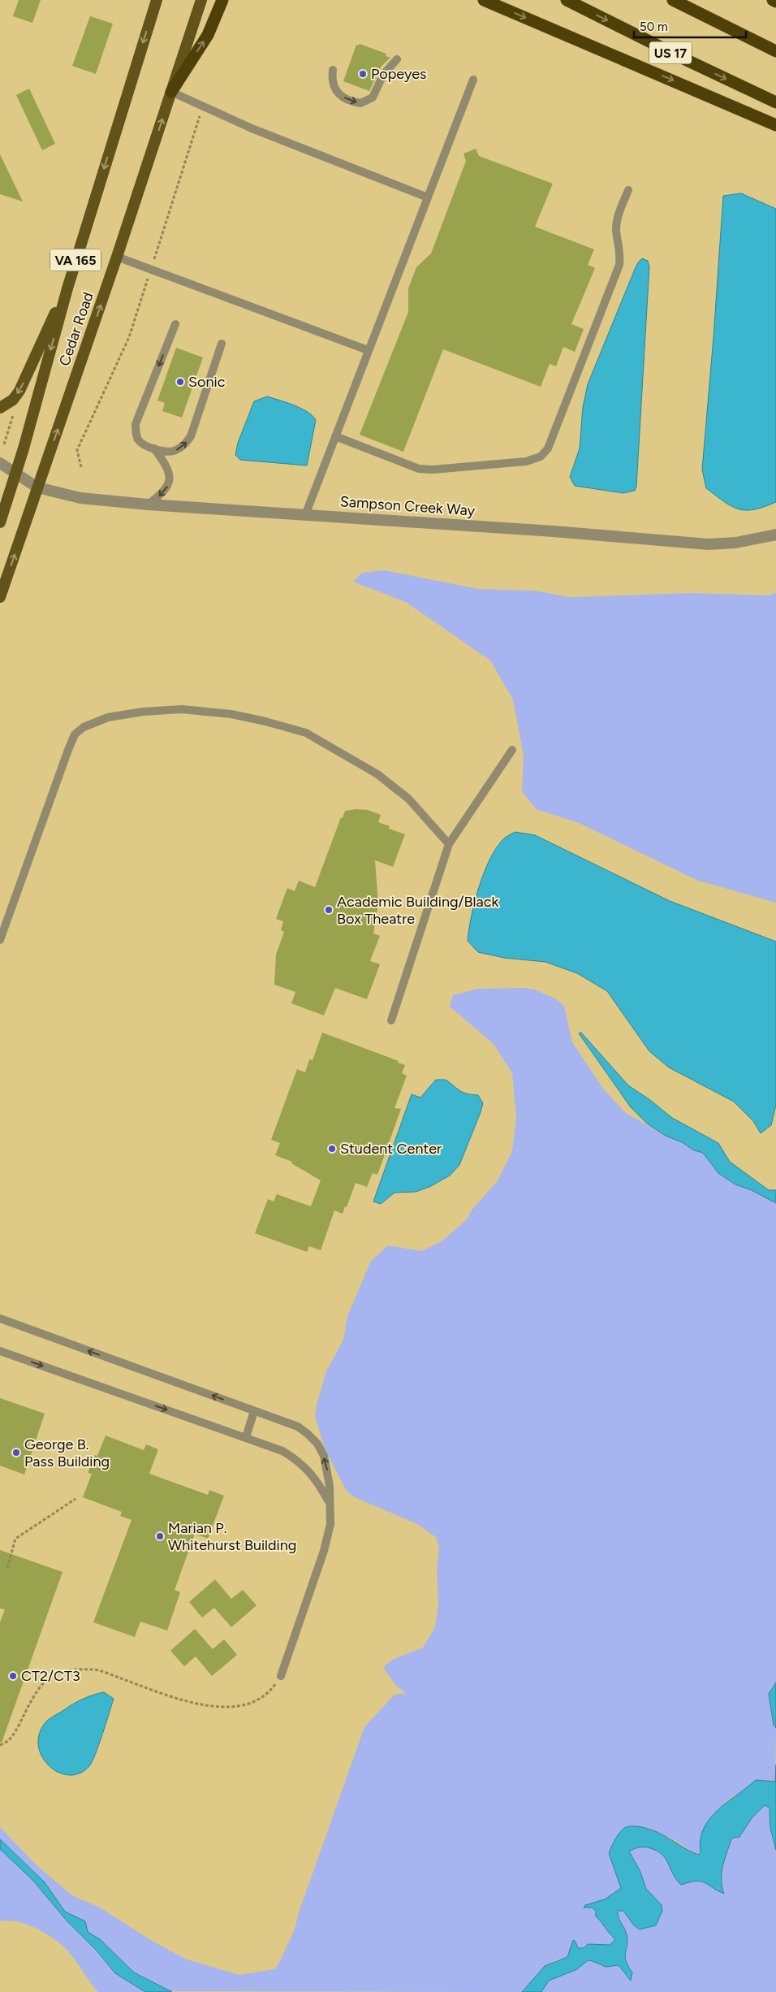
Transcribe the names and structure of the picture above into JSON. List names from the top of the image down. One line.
{"streets":{"highway":["US 17"],"main road":["VA 165","Cedar Road"],"street":["Sampson Creek Way"]},"crossings":[["Cedar Road","Sampson Creek Way"]],"places":["Popeyes","Sonic","Academic Building/Black Box Theatre","Student Center","George B. Pass Building","Marian P. Whitehurst Building","CT2/CT3"],"scale_bar":"50 m"}
